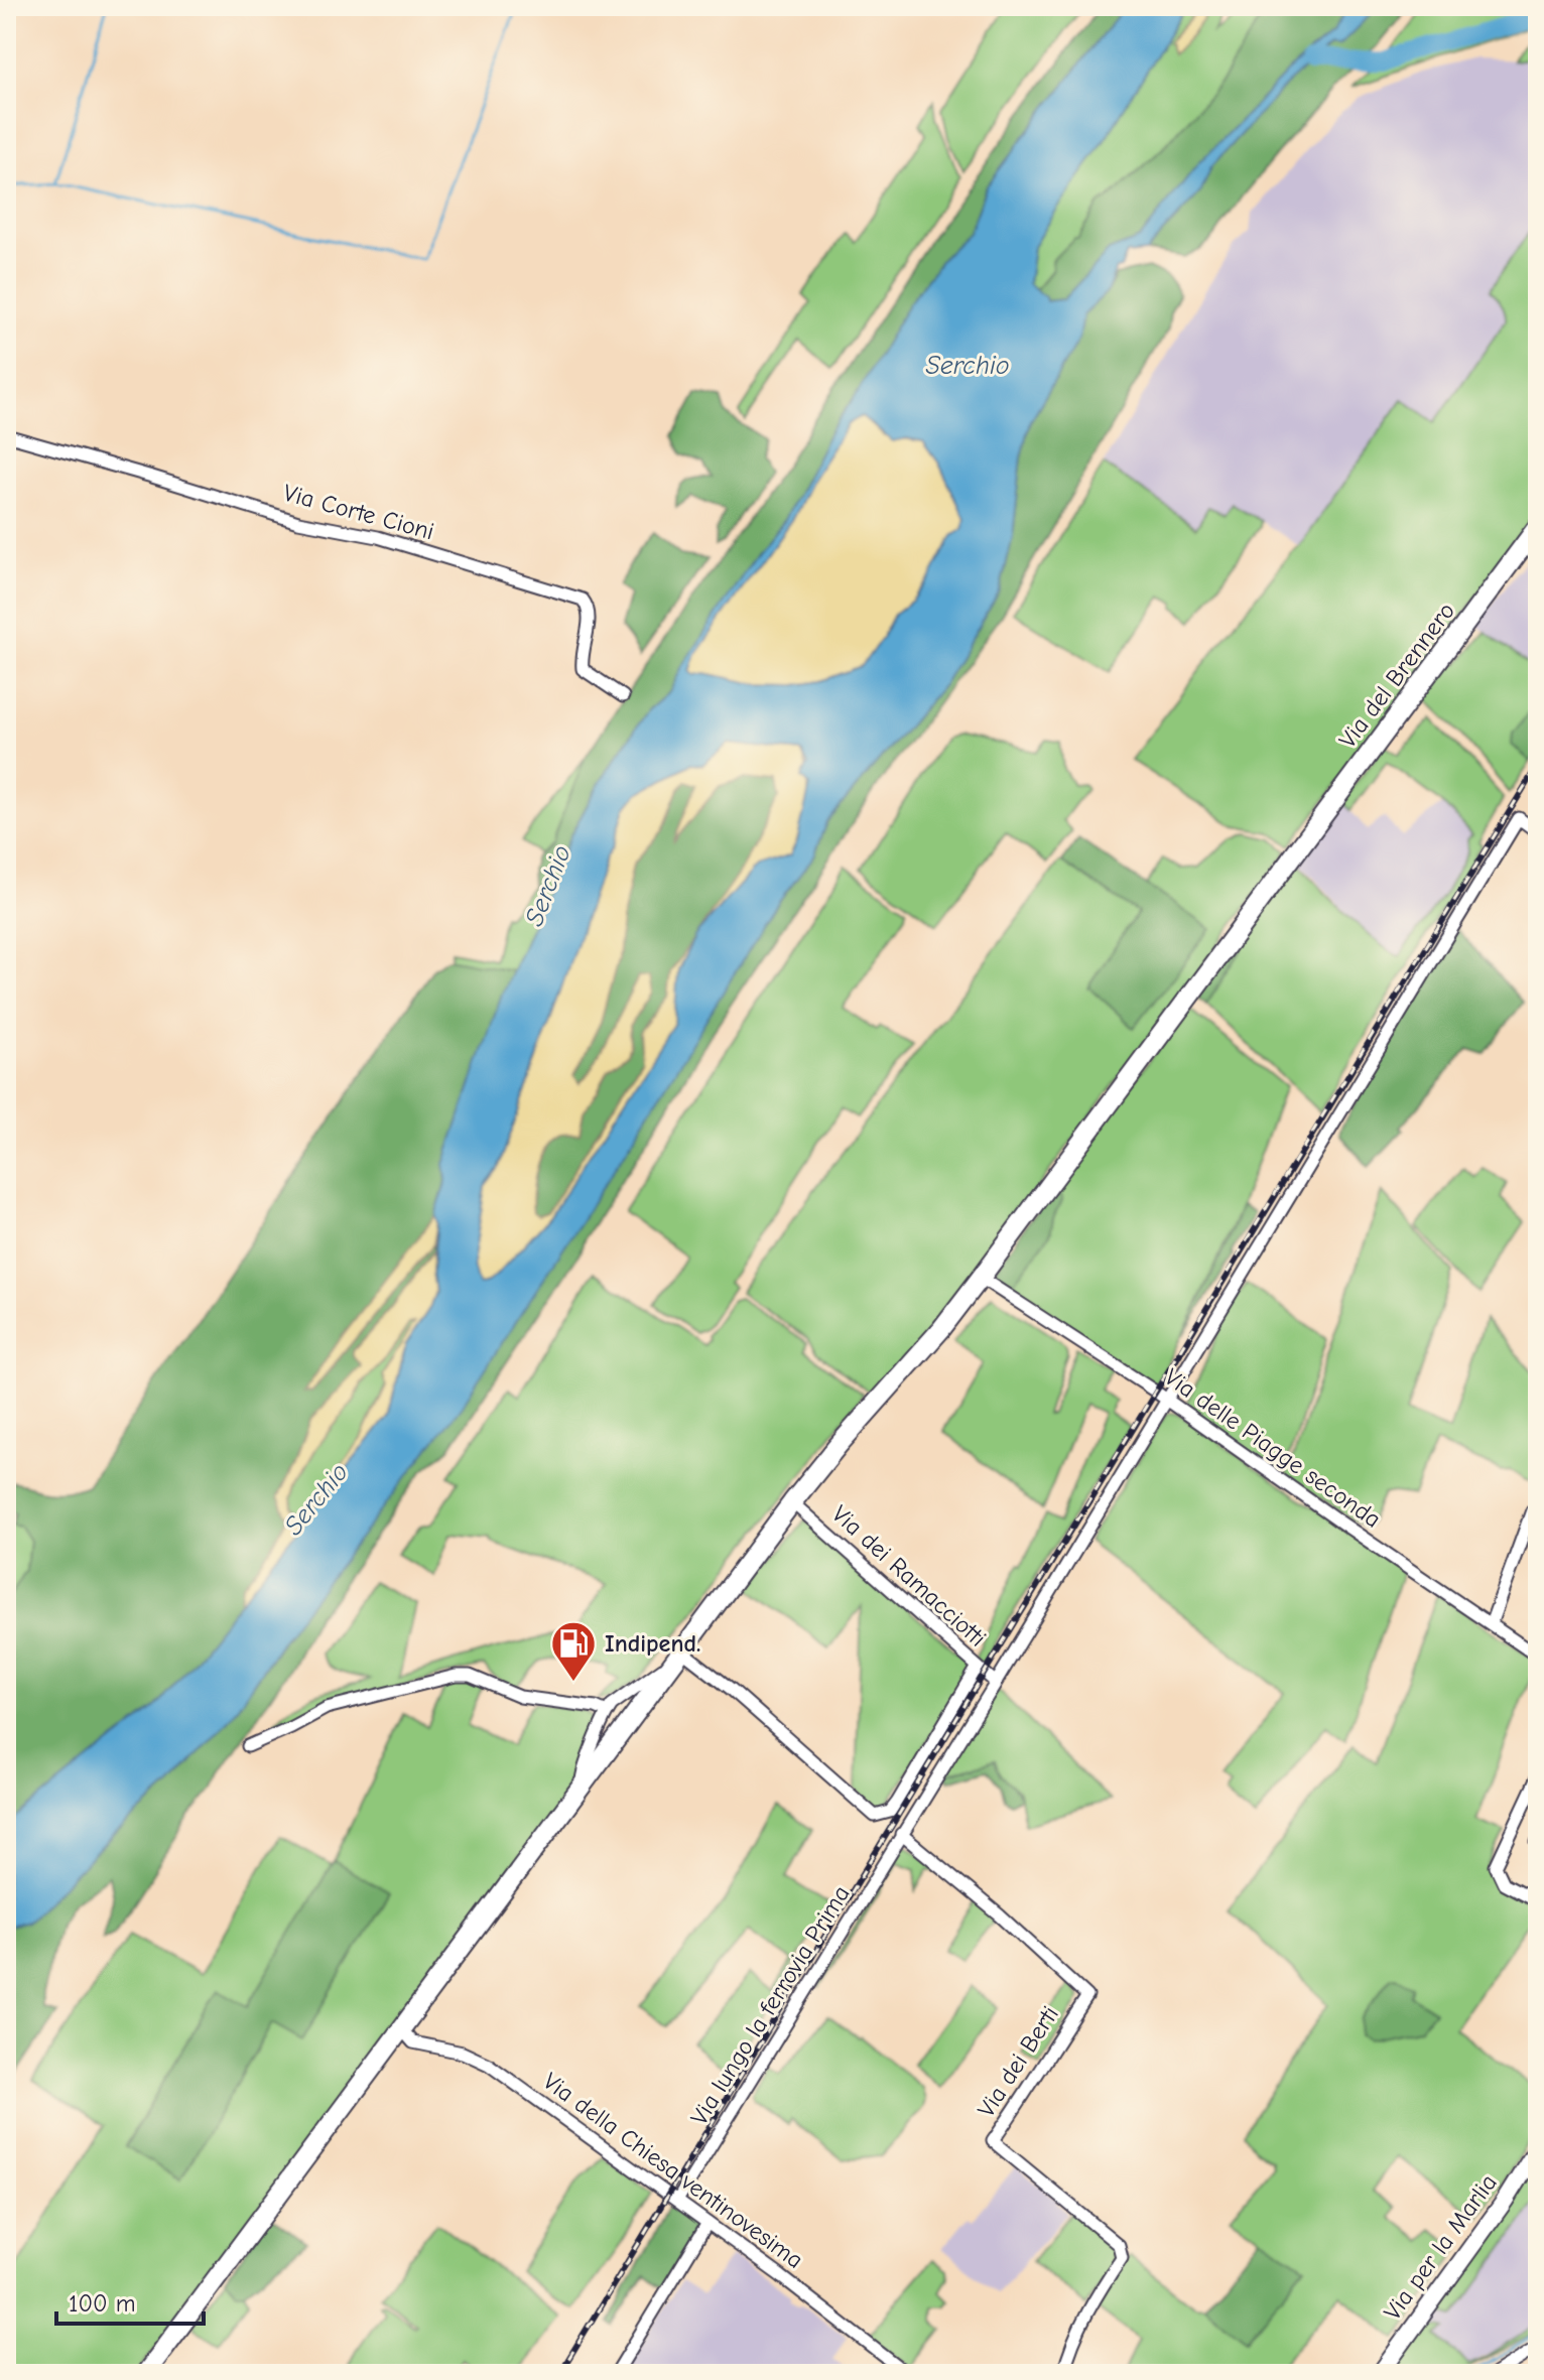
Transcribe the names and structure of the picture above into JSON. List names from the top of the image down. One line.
{"streets":{"main road":["Via del Brennero"],"street":["Via Corte Cioni","Via delle Piagge seconda","Via dei Ramacciotti","Via lungo la ferrovia Prima","Via dei Berti","Via della Chiesa ventinovesima","Via per la Marlia"]},"crossings":[["Via del Brennero","Via delle Piagge seconda"],["Via del Brennero","Via dei Ramacciotti"],["Via del Brennero","Via della Chiesa ventinovesima"],["Via delle Piagge seconda","Via lungo la ferrovia Prima"],["Via dei Ramacciotti","Via lungo la ferrovia Prima"],["Via lungo la ferrovia Prima","Via dei Berti"],["Via lungo la ferrovia Prima","Via della Chiesa ventinovesima"]],"water":["Serchio"],"places":{"fuel station":["Indipend."]},"scale_bar":"100 m"}
